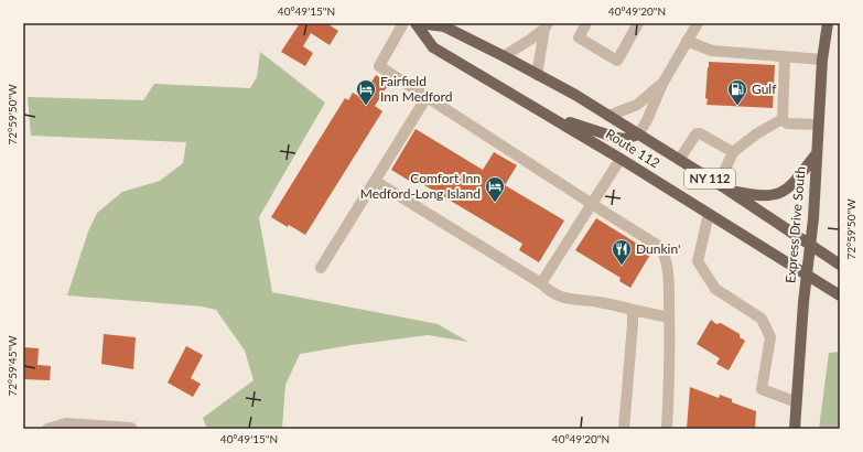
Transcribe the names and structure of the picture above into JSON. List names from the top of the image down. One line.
{"streets":{"main road":["Route 112","NY 112","Express Drive South"]},"crossings":[["Route 112","Express Drive South"]],"places":{"hotel":["Fairfield Inn Medford","Comfort Inn Medford-Long Island"],"fuel station":["Gulf"],"restaurant":["Dunkin'"]},"coordinates":["40°49'15\"N","40°49'20\"N","72°59'50\"W","72°59'45\"W"]}
